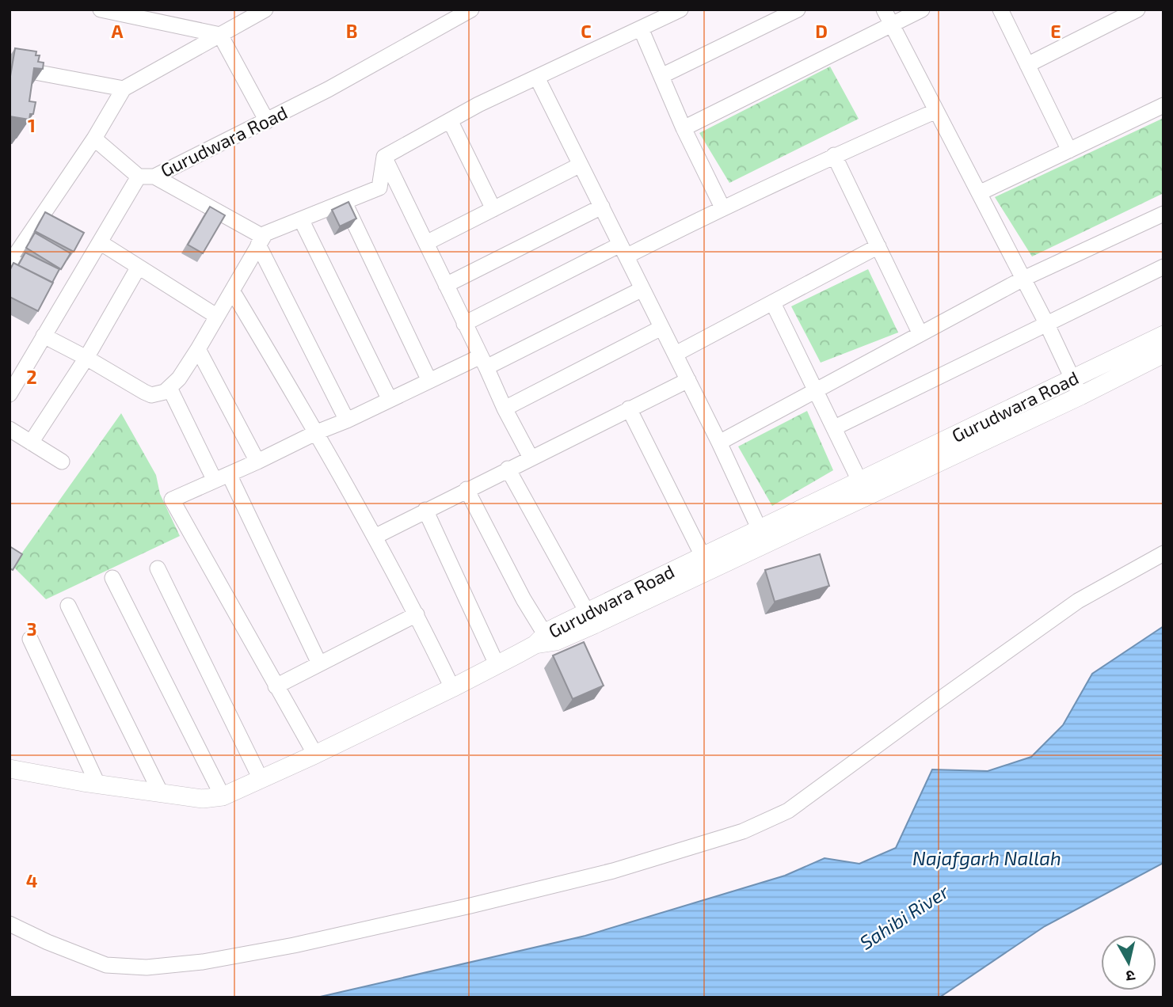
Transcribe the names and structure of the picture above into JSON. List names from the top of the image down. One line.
{"streets":{"street":["Gurudwara Road"]},"water":["Najafgarh Nallah","Sahibi River"],"north":"bottom","grid":{"columns":["A","B","C","D","E"],"rows":["1","2","3","4"]}}
